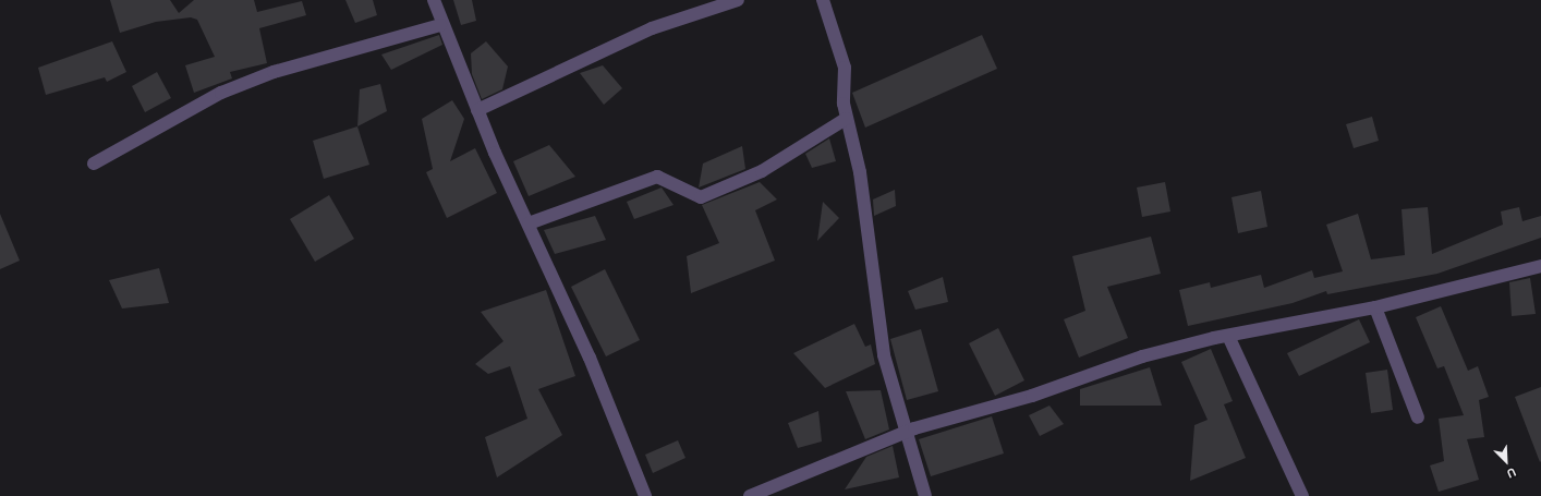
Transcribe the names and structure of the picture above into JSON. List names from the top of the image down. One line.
{"north":"bottom right"}
